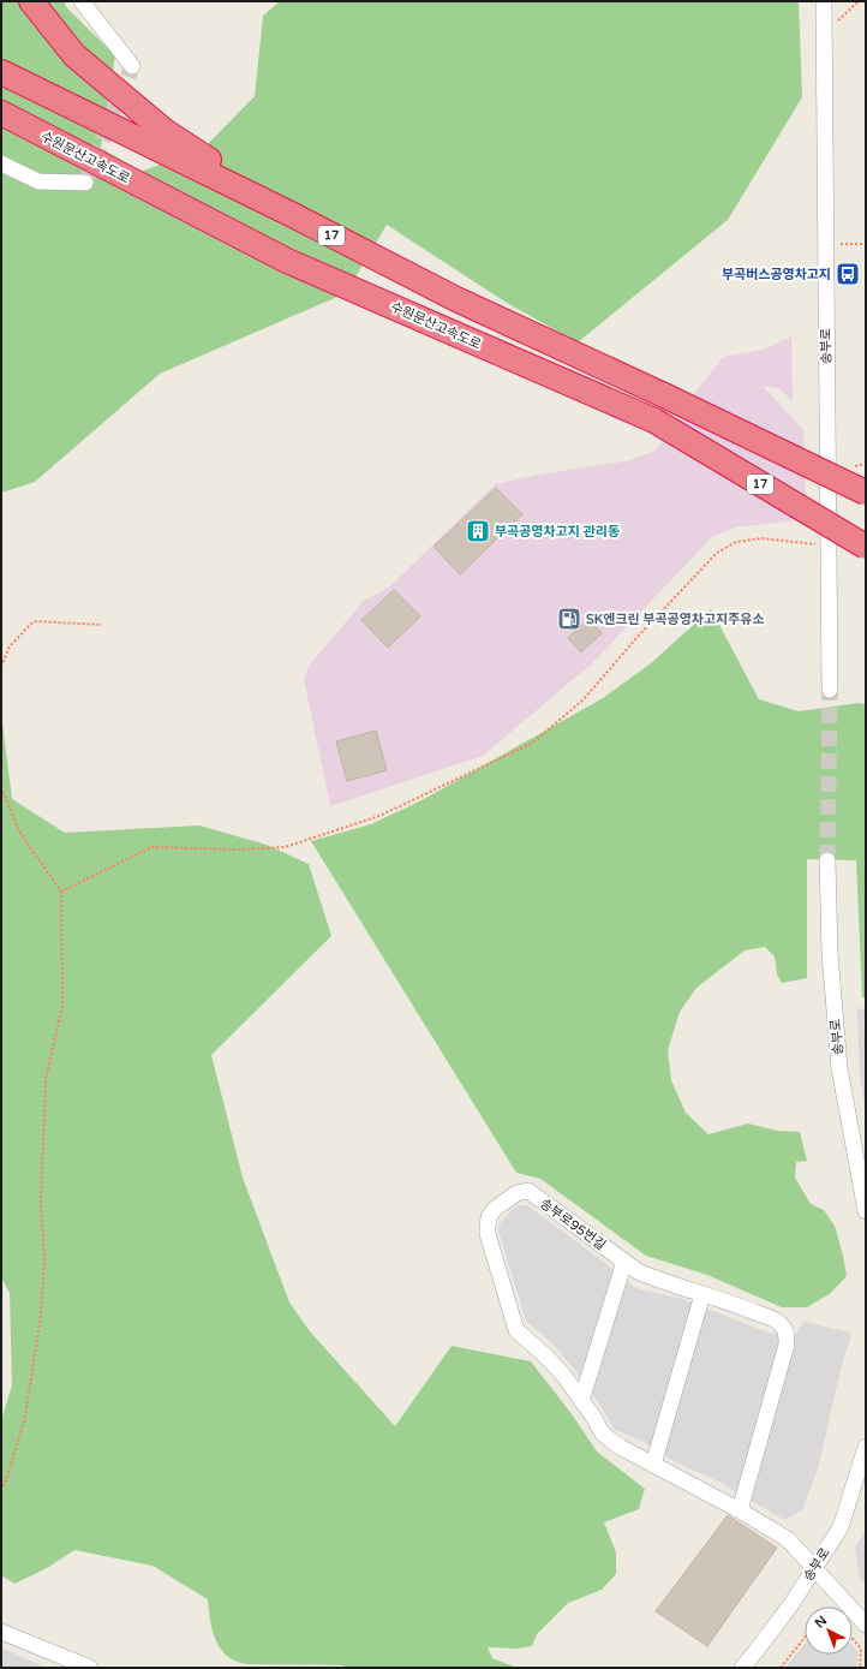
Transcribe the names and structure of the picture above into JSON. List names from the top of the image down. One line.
{"streets":{"highway":["수원문산고속도로","17"],"street":["송부로","송부로95번길"]},"crossings":[["송부로","송부로95번길"]],"places":{"bus stop":["부곡버스공영차고지"],"building":["부곡공영차고지 관리동"],"fuel station":["SK엔크린 부곡공영차고지주유소"]},"north":"top left"}
